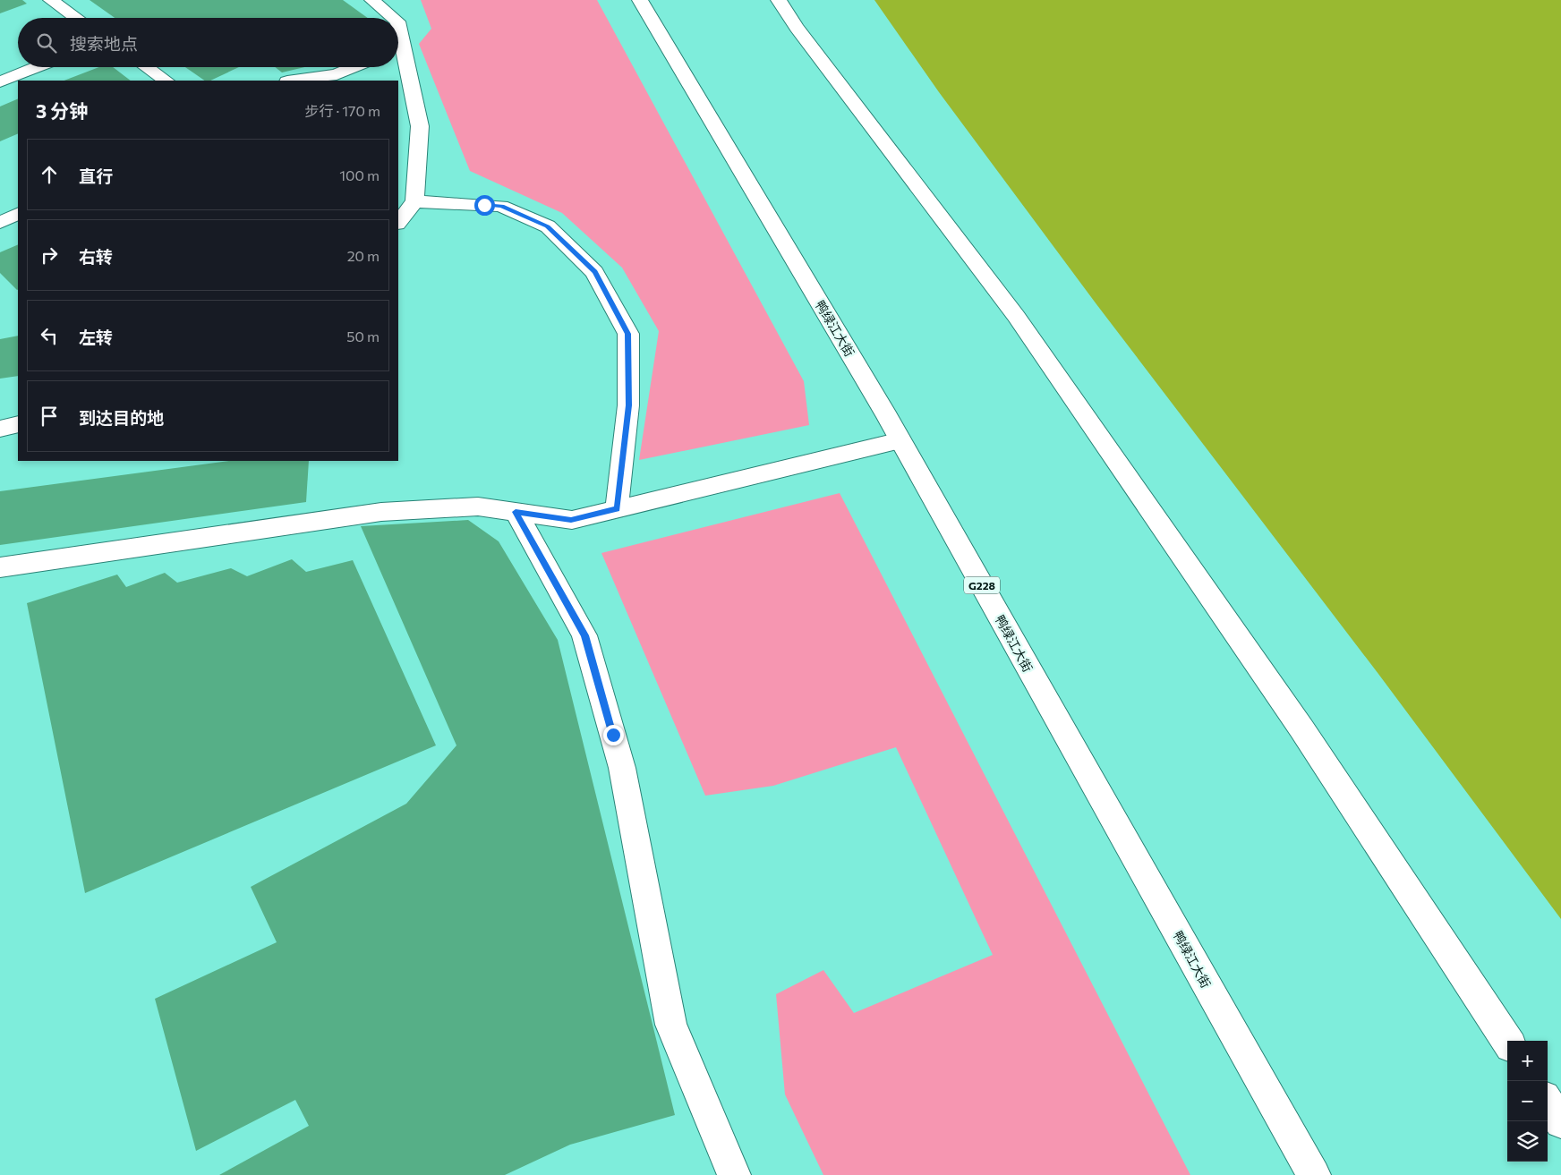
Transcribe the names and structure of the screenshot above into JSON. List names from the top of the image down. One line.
{"streets":{"main road":["鸭绿江大街","G228"]},"page":{"search":"搜索地点","heading":["3 分钟","步行 · 170 m"],"list":[["直行","100 m"],["右转","20 m"],["左转","50 m"],"到达目的地"],"map_buttons":["+","−"]}}
